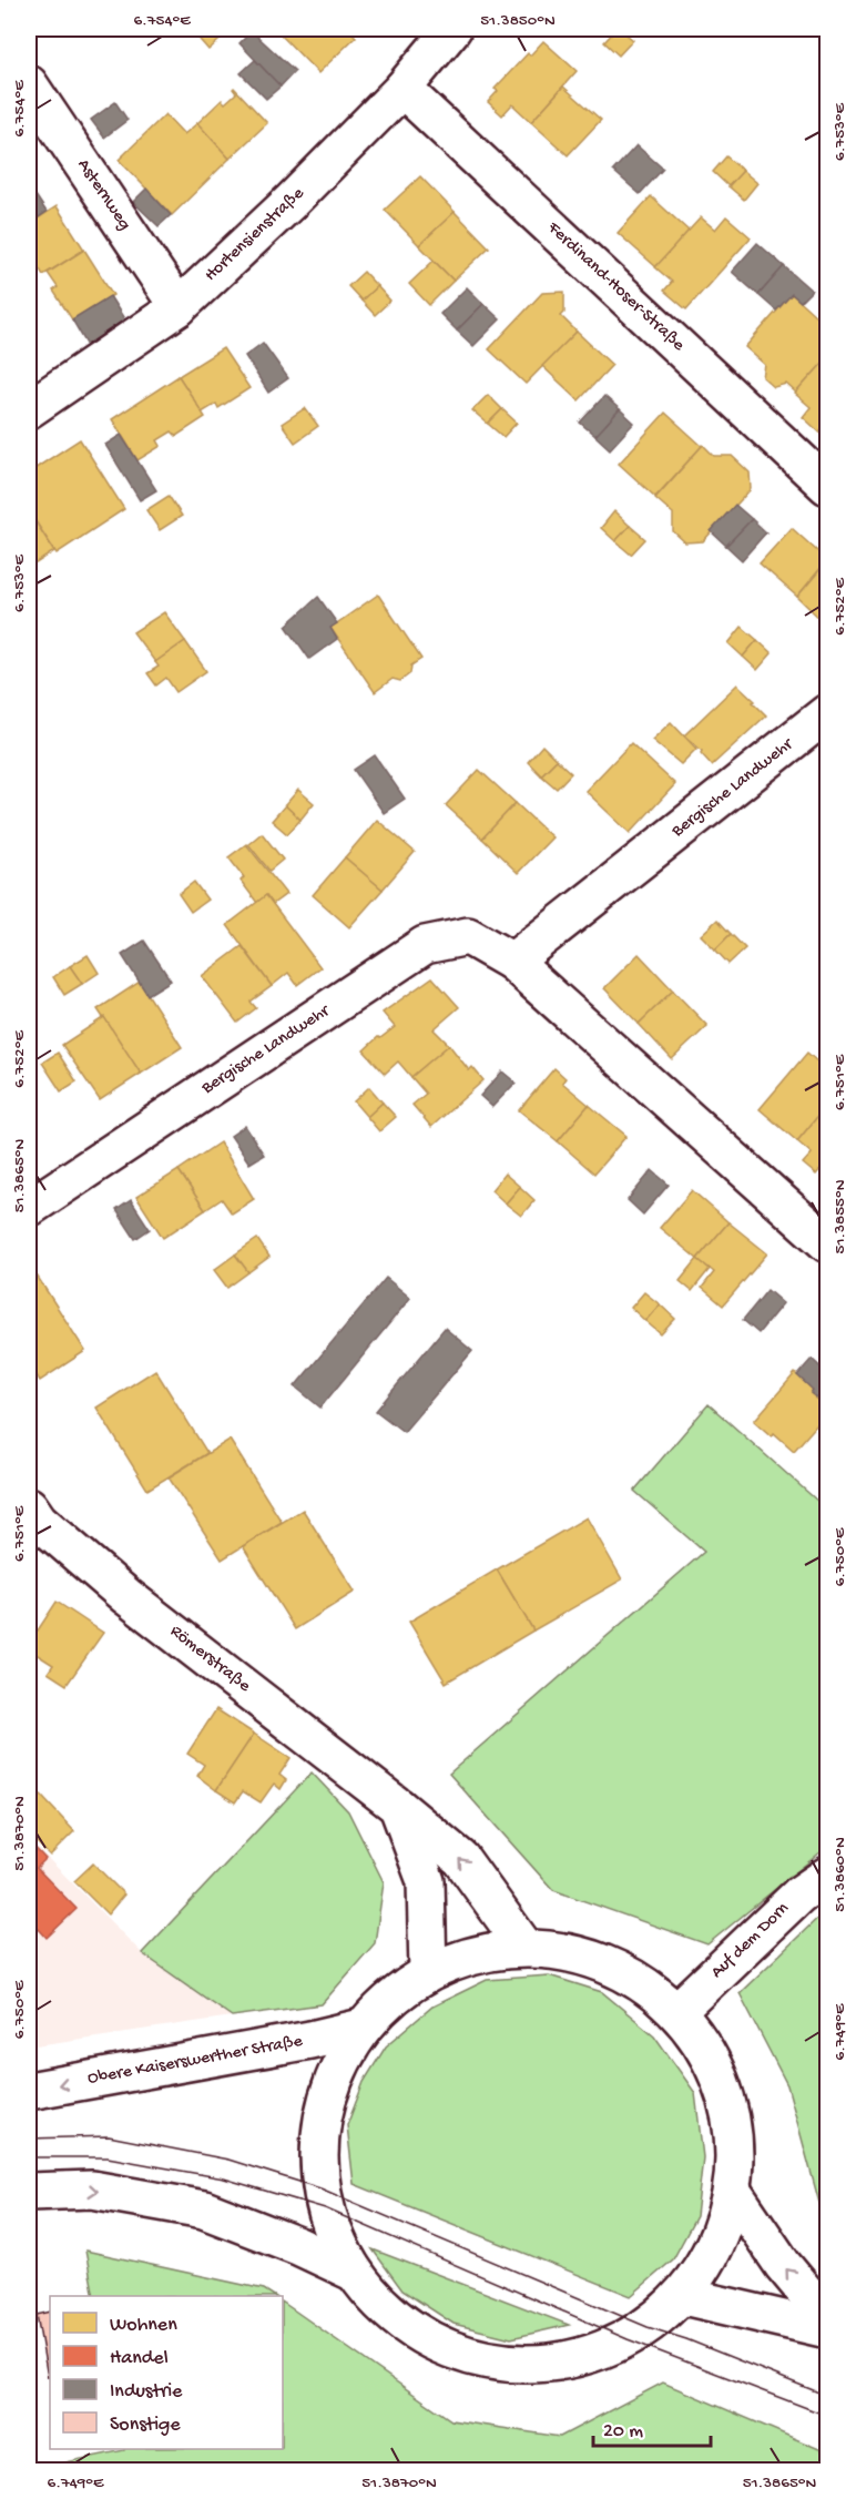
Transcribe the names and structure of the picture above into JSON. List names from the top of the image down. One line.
{"streets":{"street":["Asternweg","Hortensienstraße","Ferdinand-Hoser-Straße","Bergische Landwehr","Römerstraße","Auf dem Dorn","Obere Kaiserswerther Straße"]},"crossings":[["Asternweg","Hortensienstraße"],["Hortensienstraße","Ferdinand-Hoser-Straße"]],"one_way":["Obere Kaiserswerther Straße"],"legend":["Wohnen","Handel","Industrie","Sonstige"],"scale_bar":"20 m","coordinates":["6.754°E","51.3850°N","6.753°E","6.752°E","6.751°E","51.3865°N","51.3855°N","6.750°E","51.3870°N","51.3860°N","6.749°E"]}
